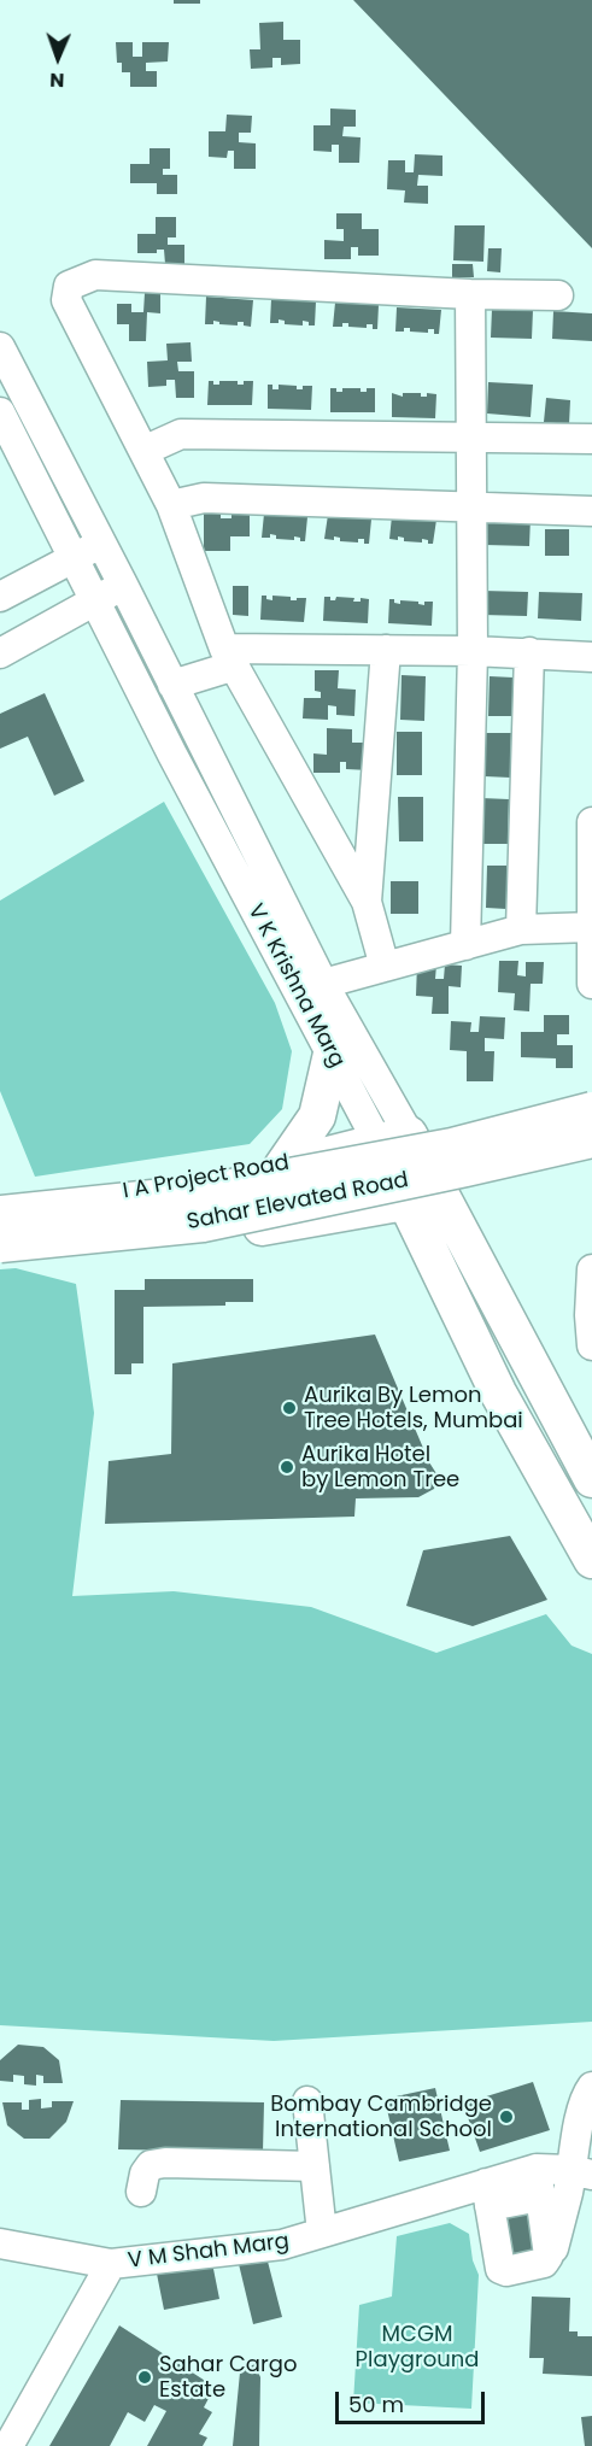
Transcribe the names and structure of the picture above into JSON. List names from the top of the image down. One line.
{"streets":{"main road":["V K Krishna Marg","I A Project Road","Sahar Elevated Road"],"street":["V M Shah Marg"]},"crossings":[["V K Krishna Marg","I A Project Road"]],"parks":["MCGM Playground"],"places":["Aurika By Lemon Tree Hotels, Mumbai","Aurika Hotel by Lemon Tree","Bombay Cambridge International School","Sahar Cargo Estate"],"scale_bar":"50 m","north":"bottom"}
